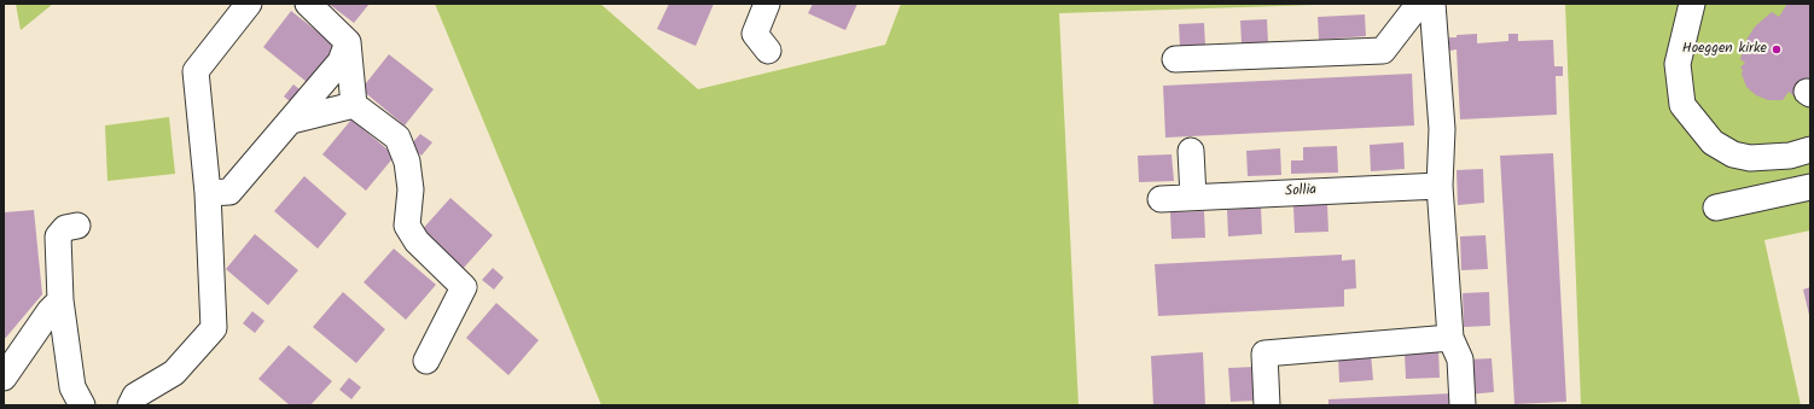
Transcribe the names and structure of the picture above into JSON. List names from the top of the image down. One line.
{"streets":{"street":["Sollia"]},"places":["Hoeggen kirke"]}
